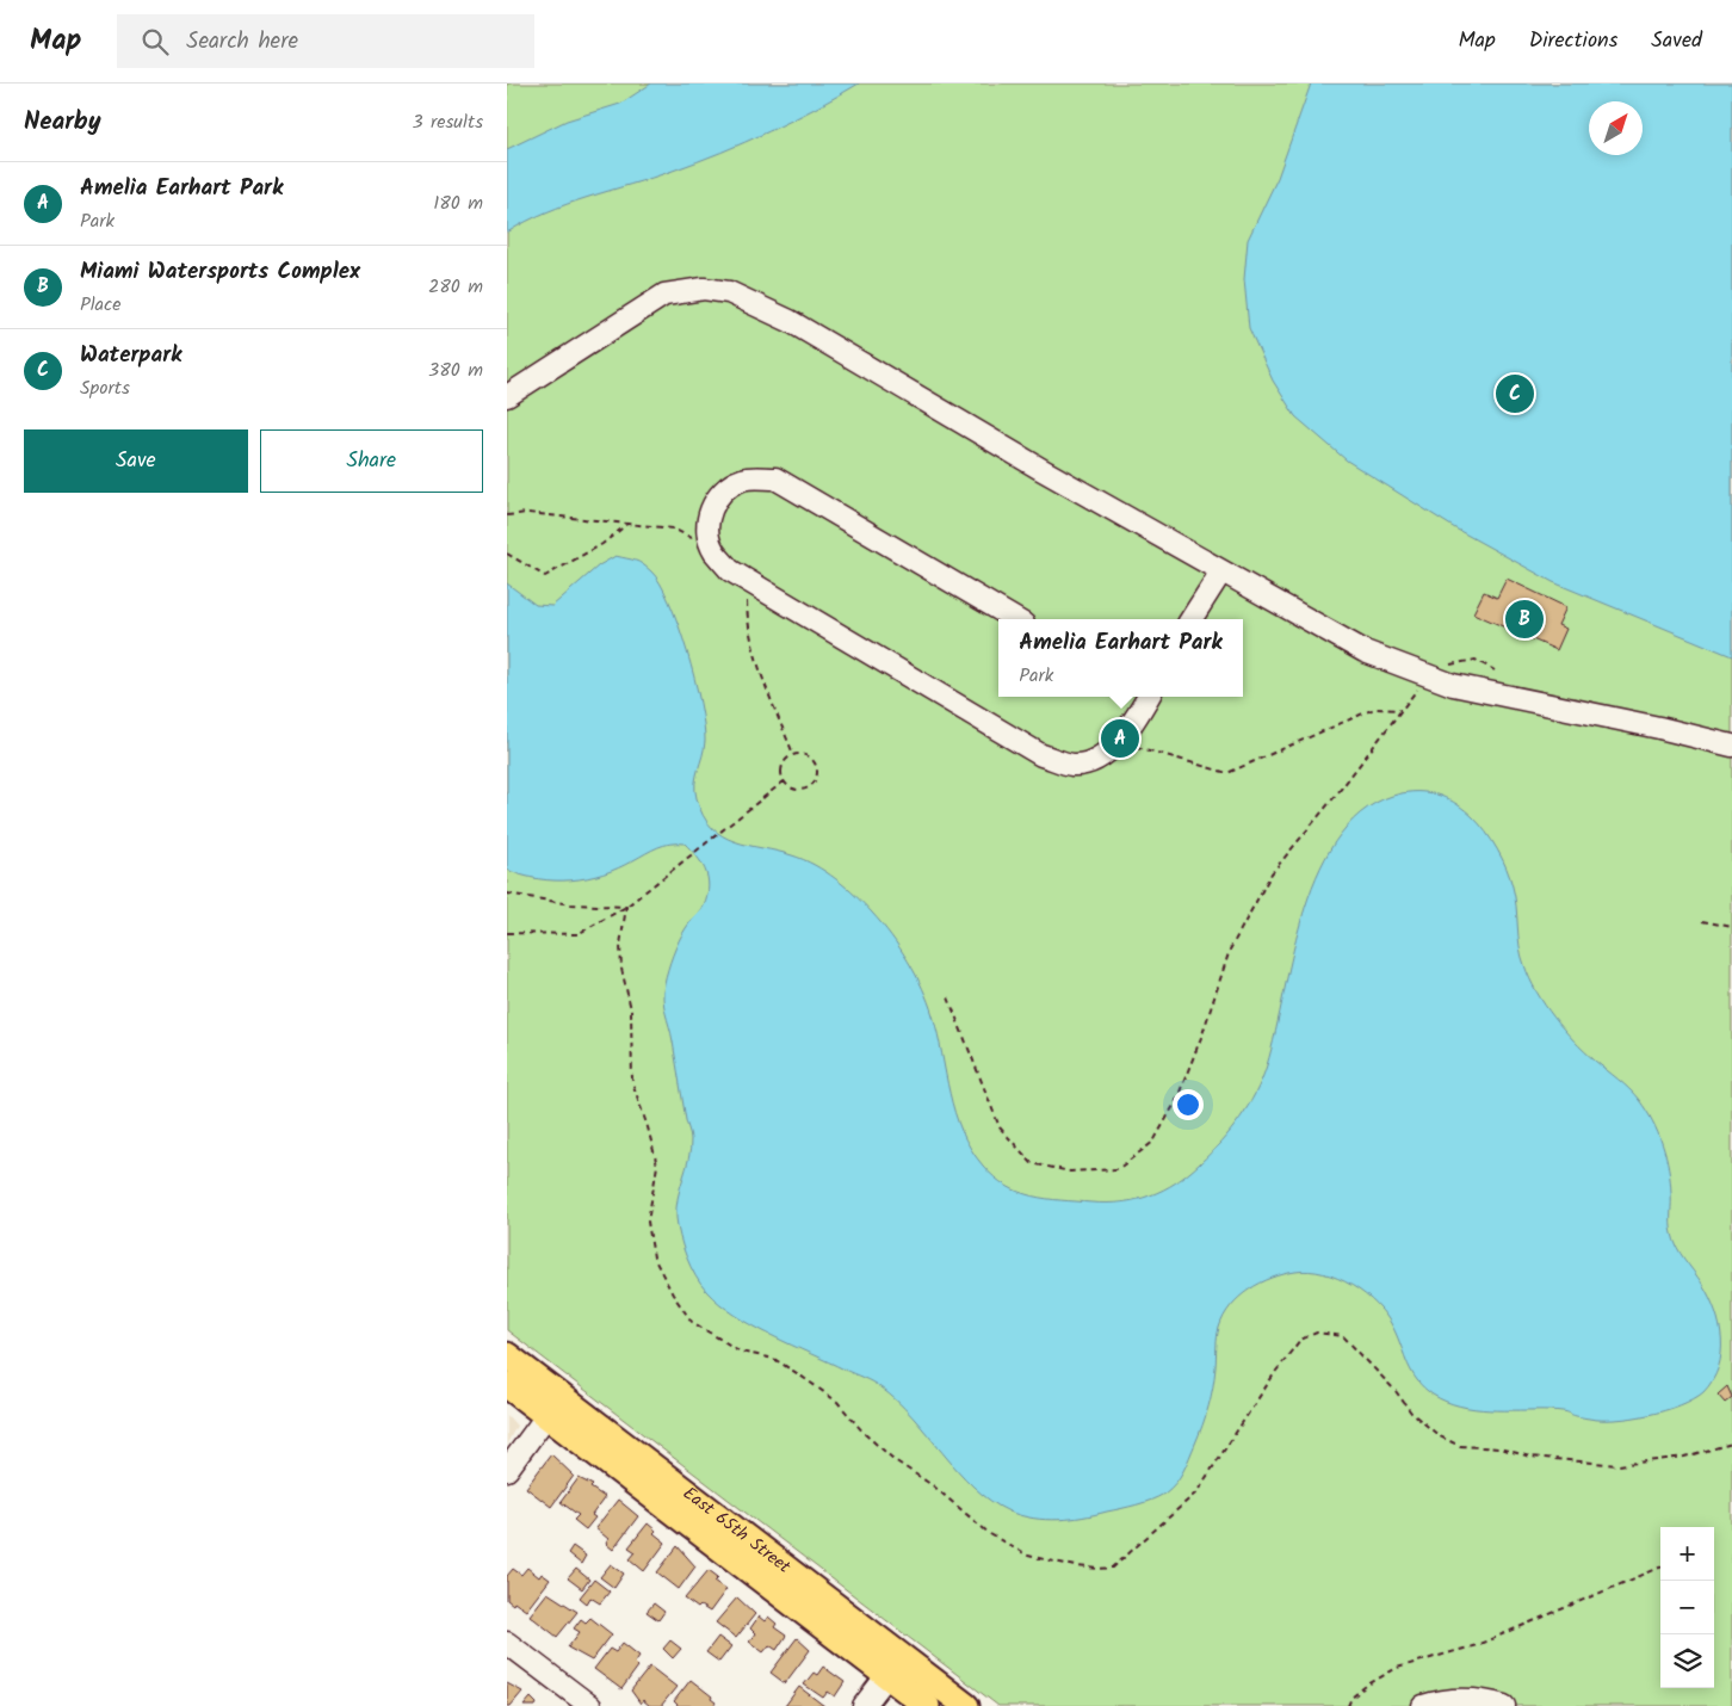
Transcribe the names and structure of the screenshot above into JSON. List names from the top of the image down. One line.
{"streets":{"main road":["East 65th Street"]},"north":"top right","page":{"header":"Map","search":"Search here","nav":["Map","Directions","Saved"],"heading":["Nearby","3 results"],"list":[{"mark":"A","name":"Amelia Earhart Park","note":"Park","value":"180 m"},{"mark":"B","name":"Miami Watersports Complex","note":"Place","value":"280 m"},{"mark":"C","name":"Waterpark","note":"Sports","value":"380 m"}],"pins":["C","B","A"],"buttons":["Save","Share"],"popup":["Amelia Earhart Park","Park"],"map_buttons":["+","−"]}}
